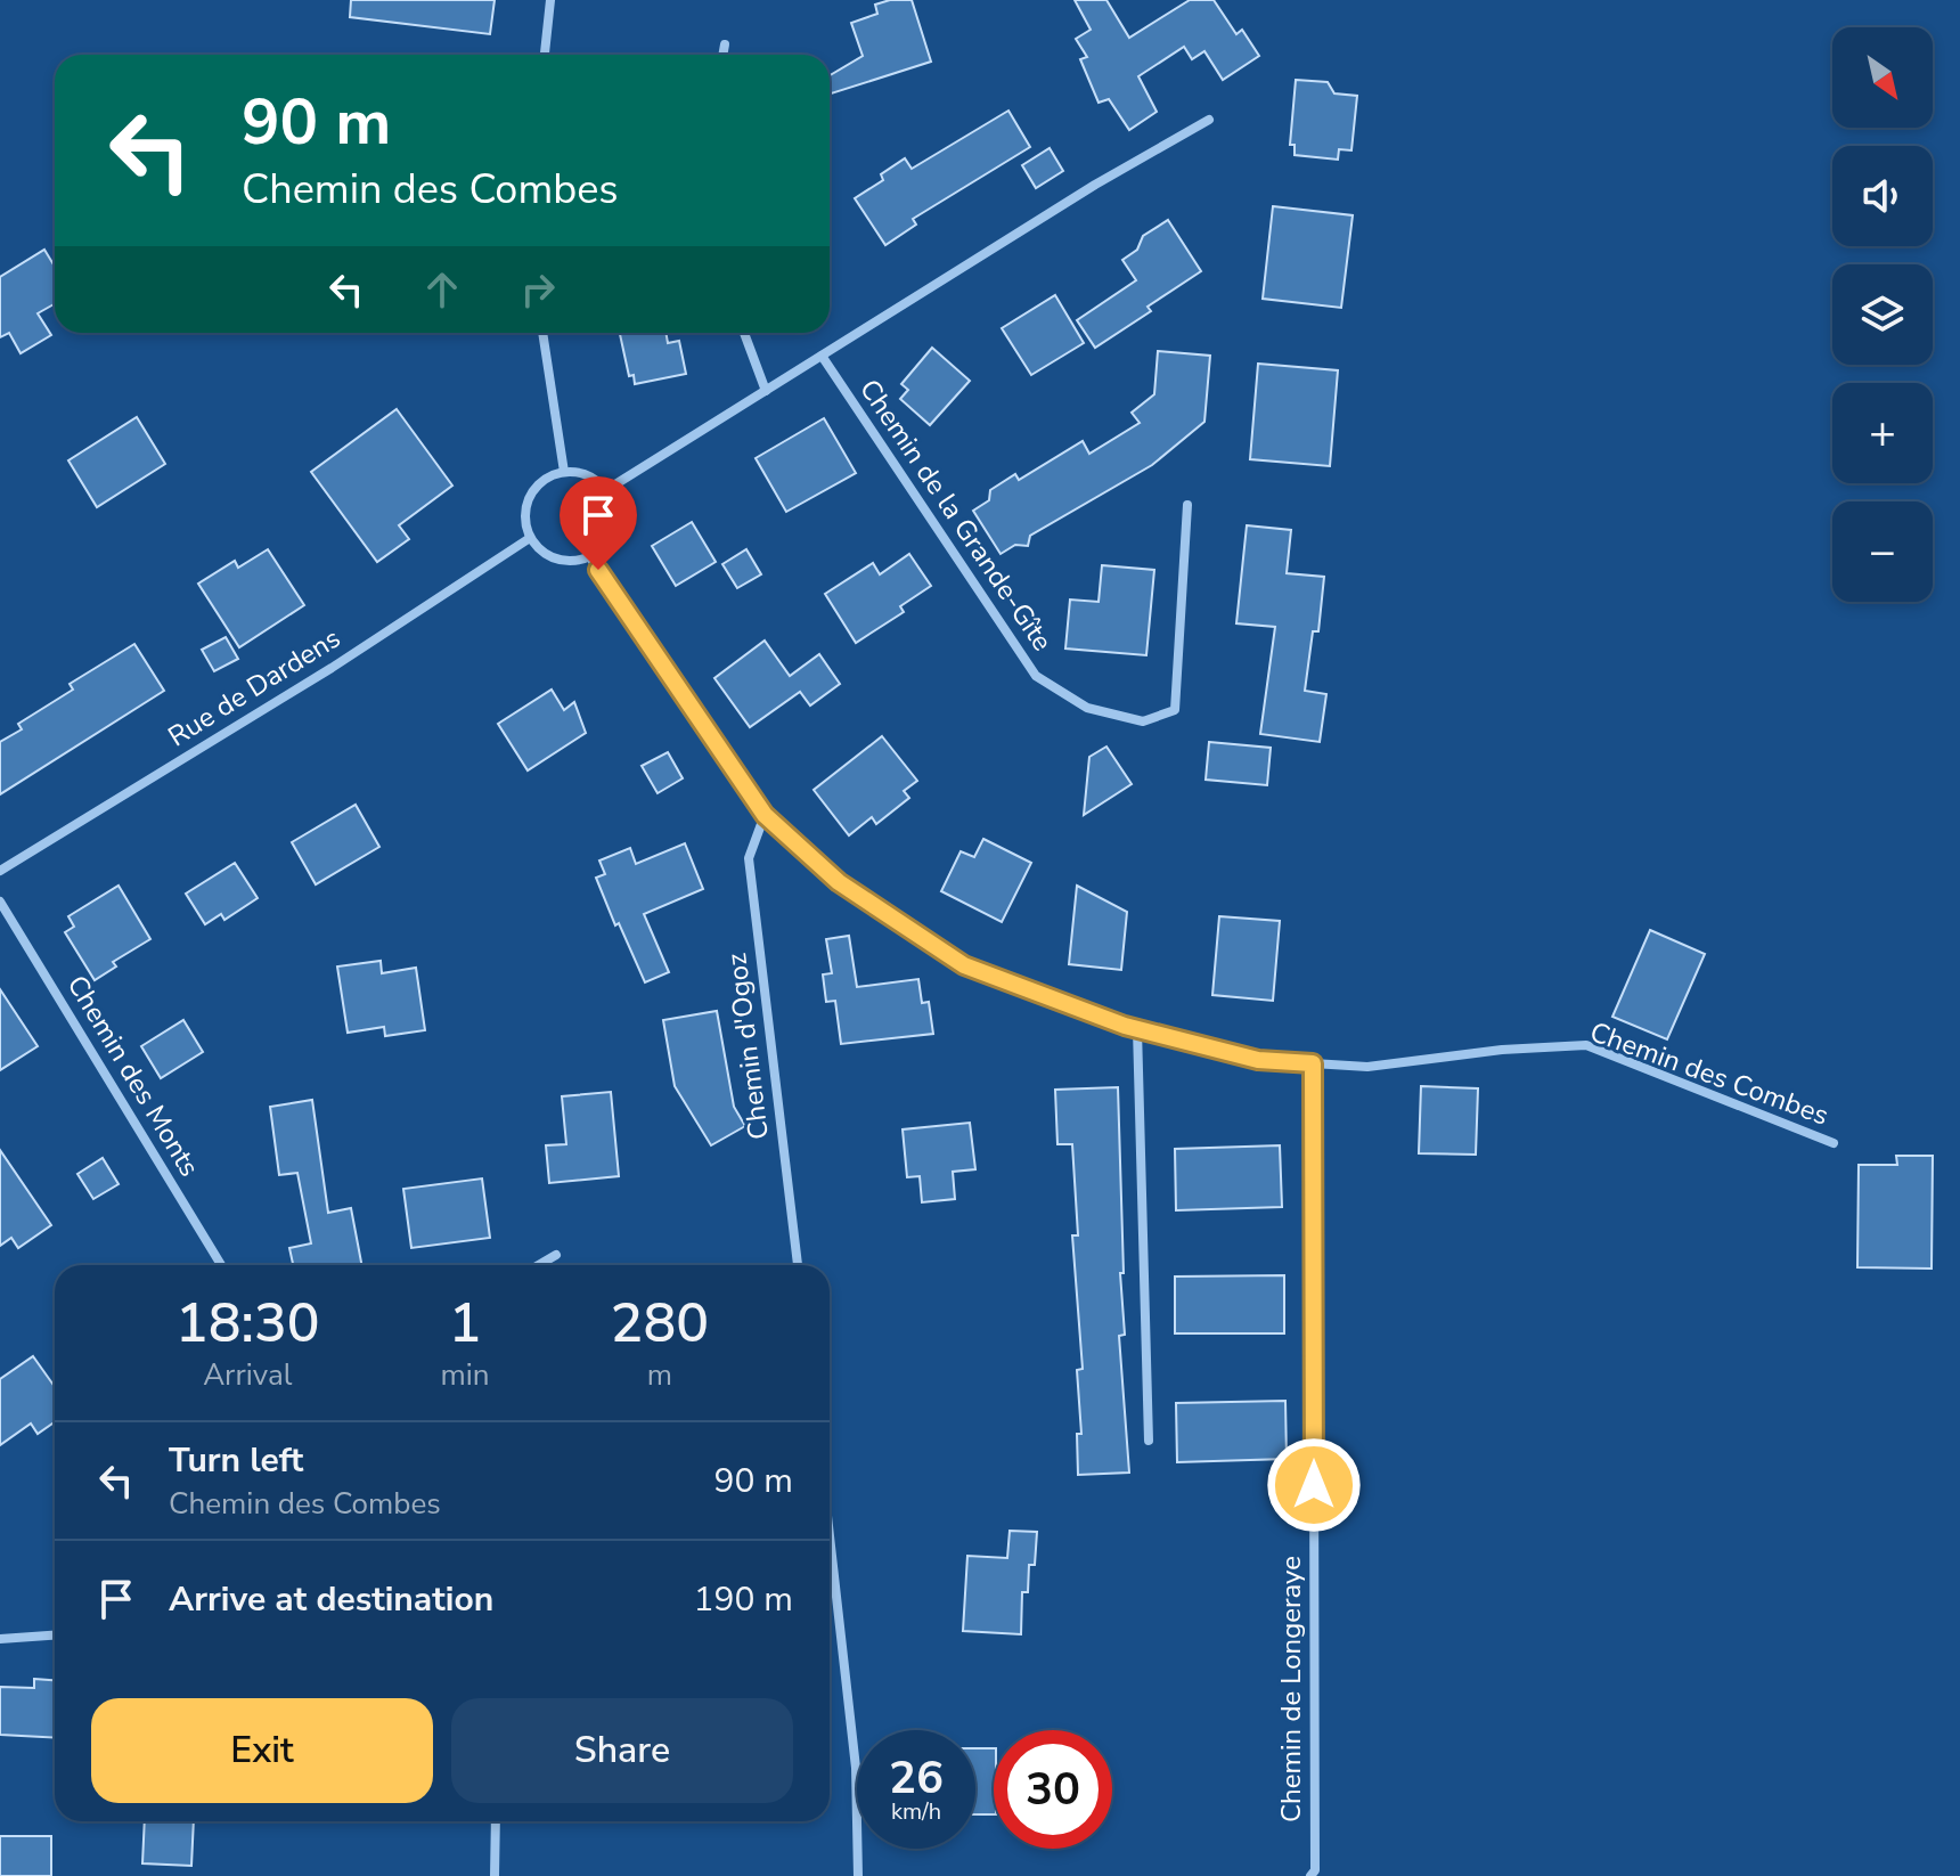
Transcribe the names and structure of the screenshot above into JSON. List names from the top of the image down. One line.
{"streets":{"street":["Chemin de la Grande-Gîte","Rue de Dardens","Chemin d'Ogoz","Chemin des Combes","Chemin des Monts","Chemin de Longeraye"]},"crossings":[["Rue de Dardens","Chemin des Combes"],["Chemin d'Ogoz","Chemin des Combes"],["Chemin des Combes","Chemin de Longeraye"]],"north":"bottom right","page":{"map_buttons":["+","−"],"turn":["90 m","Chemin des Combes"],"eta":["18:30","Arrival","1","min","280","m"],"list":[{"name":"Turn left","note":"Chemin des Combes","value":"90 m"},{"name":"Arrive at destination","value":"190 m"}],"buttons":["Exit","Share"],"speed":"26 km/h","limit":"30"}}
